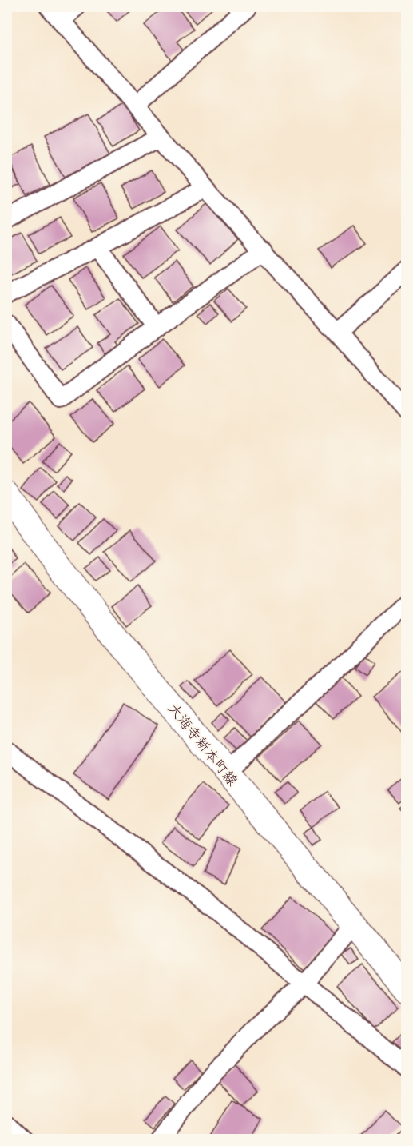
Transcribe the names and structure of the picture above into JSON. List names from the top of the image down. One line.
{"streets":{"main road":["大海寺新本町線"]}}
